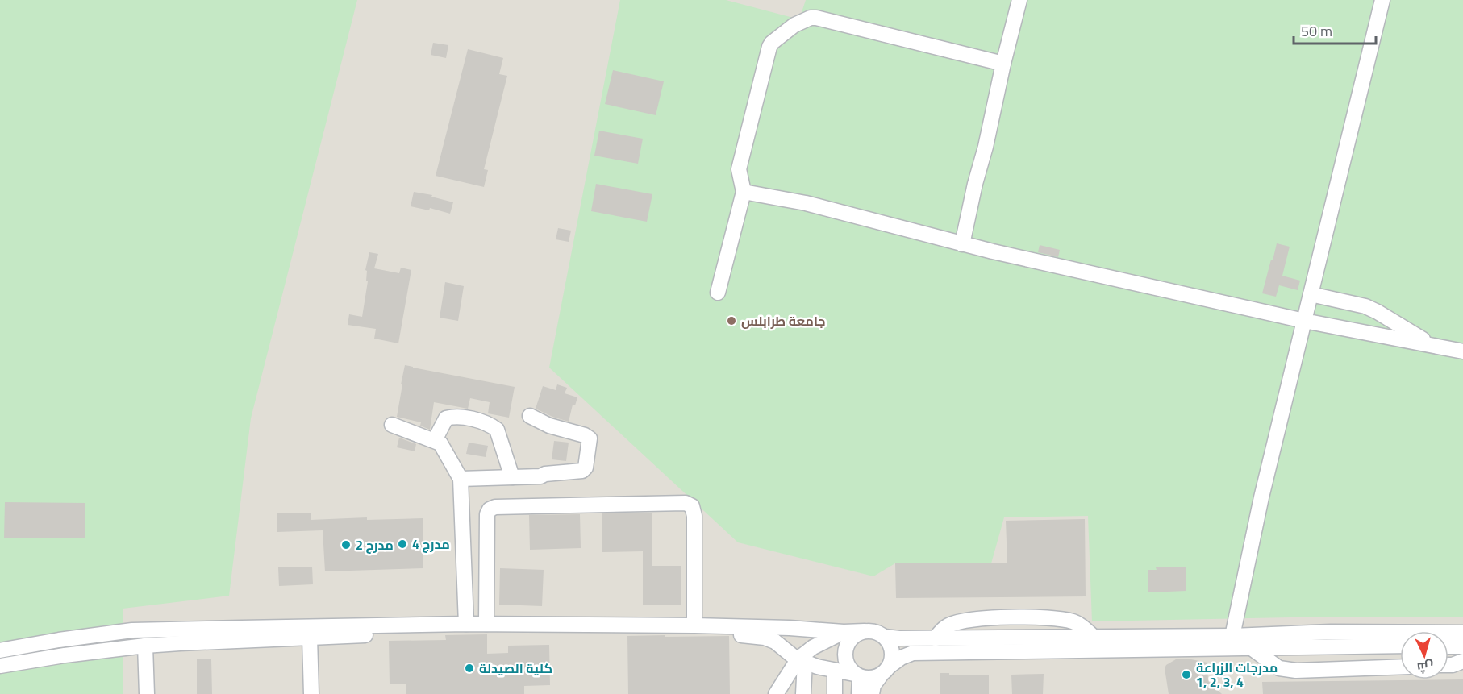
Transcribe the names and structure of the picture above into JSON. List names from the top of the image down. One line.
{"places":["جامعة طرابلس","مدرج 4","مدرج 2","كلية الصيدلة","مدرجات الزراعة 1, 2, 3, 4"],"scale_bar":"50 m","north":"bottom"}
